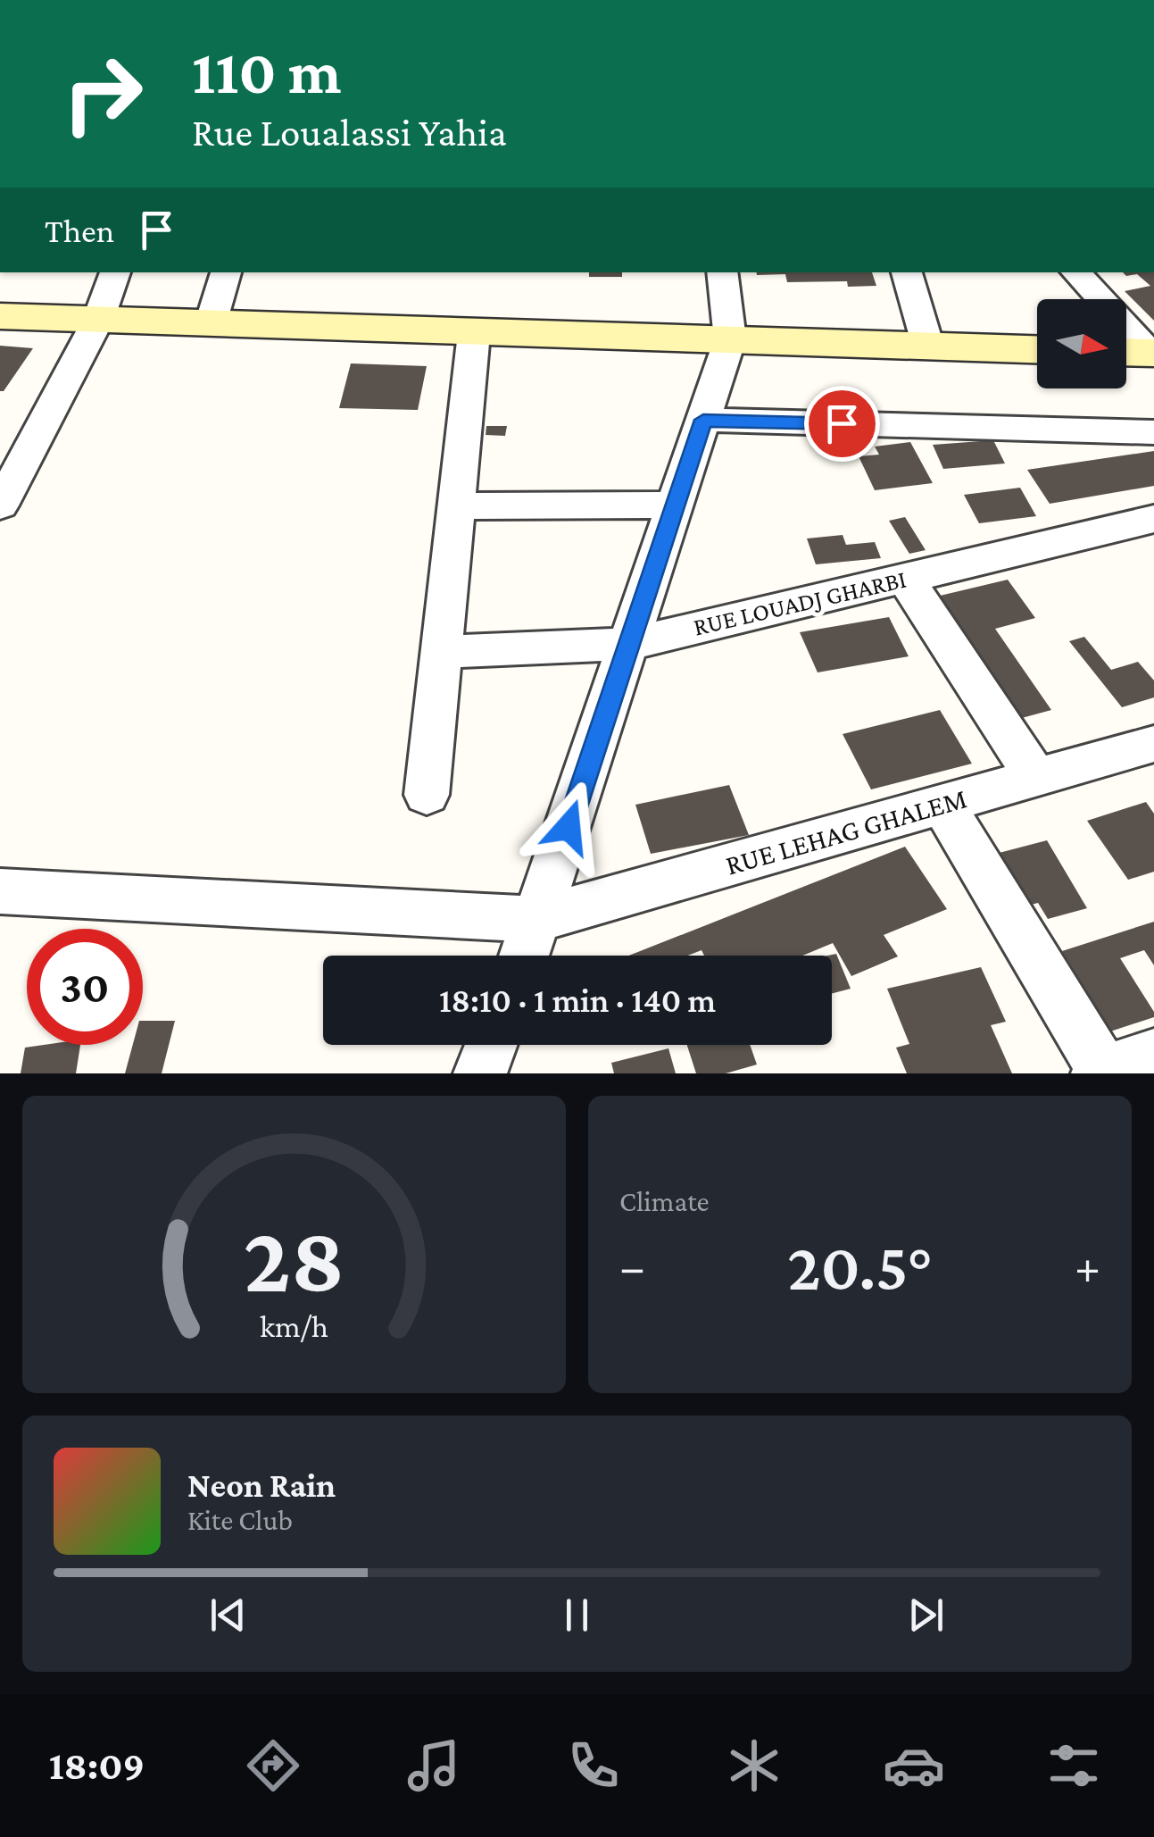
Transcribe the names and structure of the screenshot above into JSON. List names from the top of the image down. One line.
{"streets":{"street":["RUE LOUADJ GHARBI","RUE LEHAG GHALEM"]},"north":"right","page":{"turn":["110 m","Rue Loualassi Yahia"],"then":"Then","limit":"30","trip":"18:10 · 1 min · 140 m","tile":"Climate","heat":["−","20.5°","+"],"song":["Neon Rain","Kite Club"],"tabs":"18:09","gauge":["28","km/h"]}}
